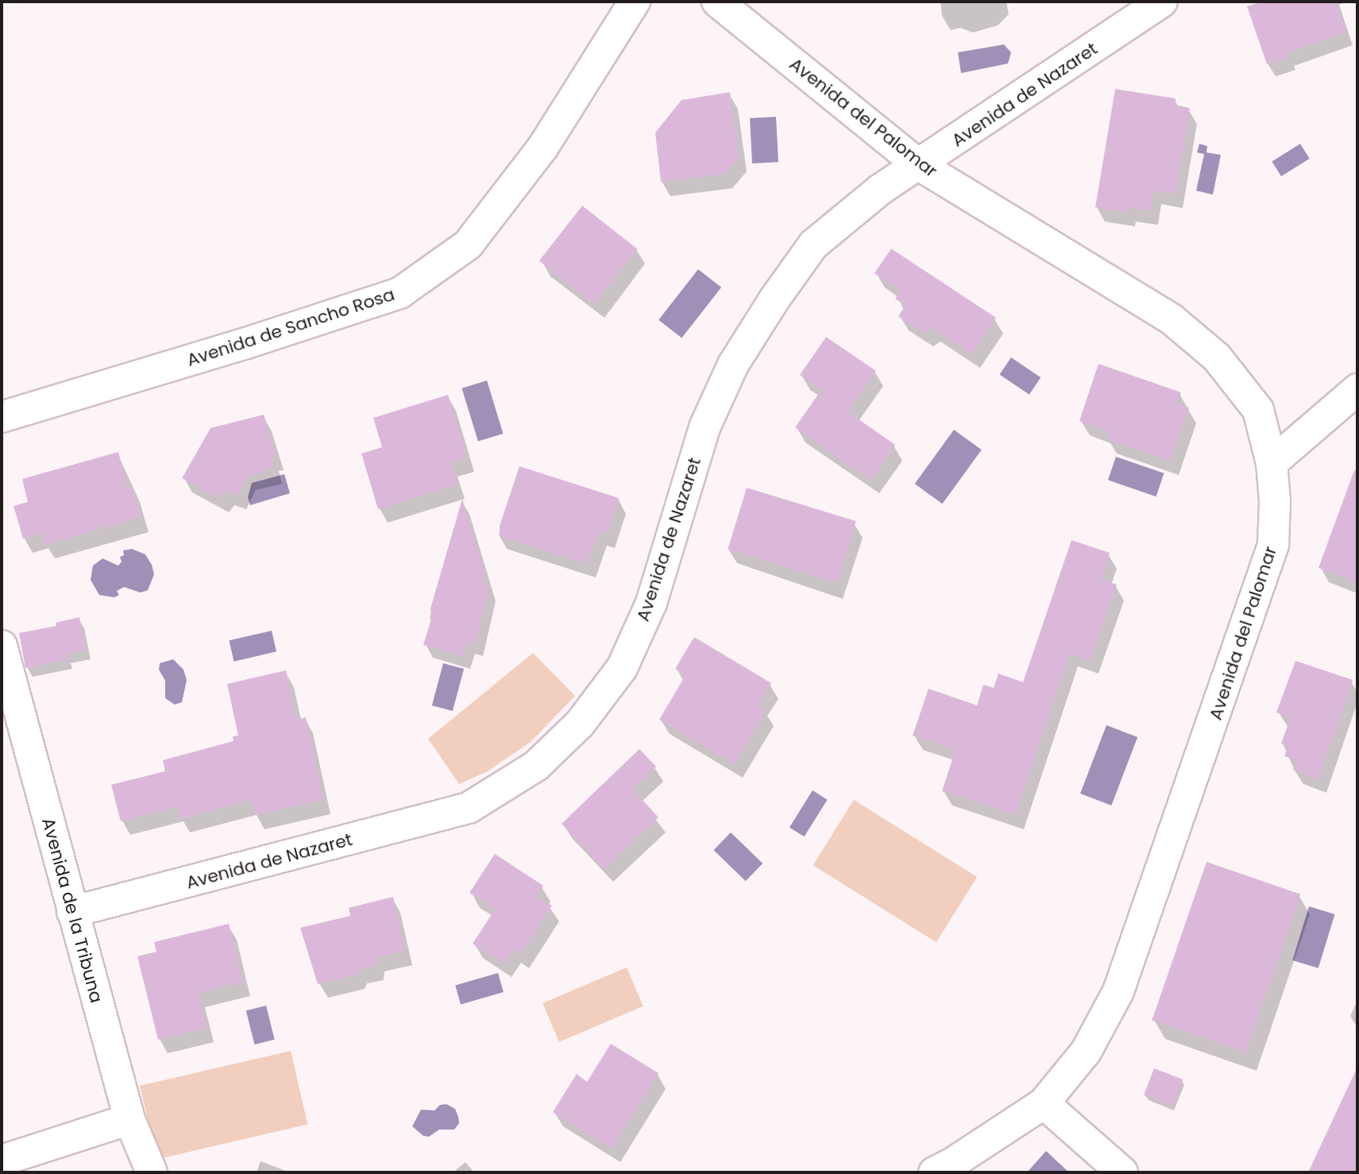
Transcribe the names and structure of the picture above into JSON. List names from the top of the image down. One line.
{"streets":{"street":["Avenida de Nazaret","Avenida del Palomar","Avenida de Sancho Rosa","Avenida de la Tribuna"]},"crossings":[["Avenida de Nazaret","Avenida del Palomar"],["Avenida de Nazaret","Avenida de la Tribuna"]]}
